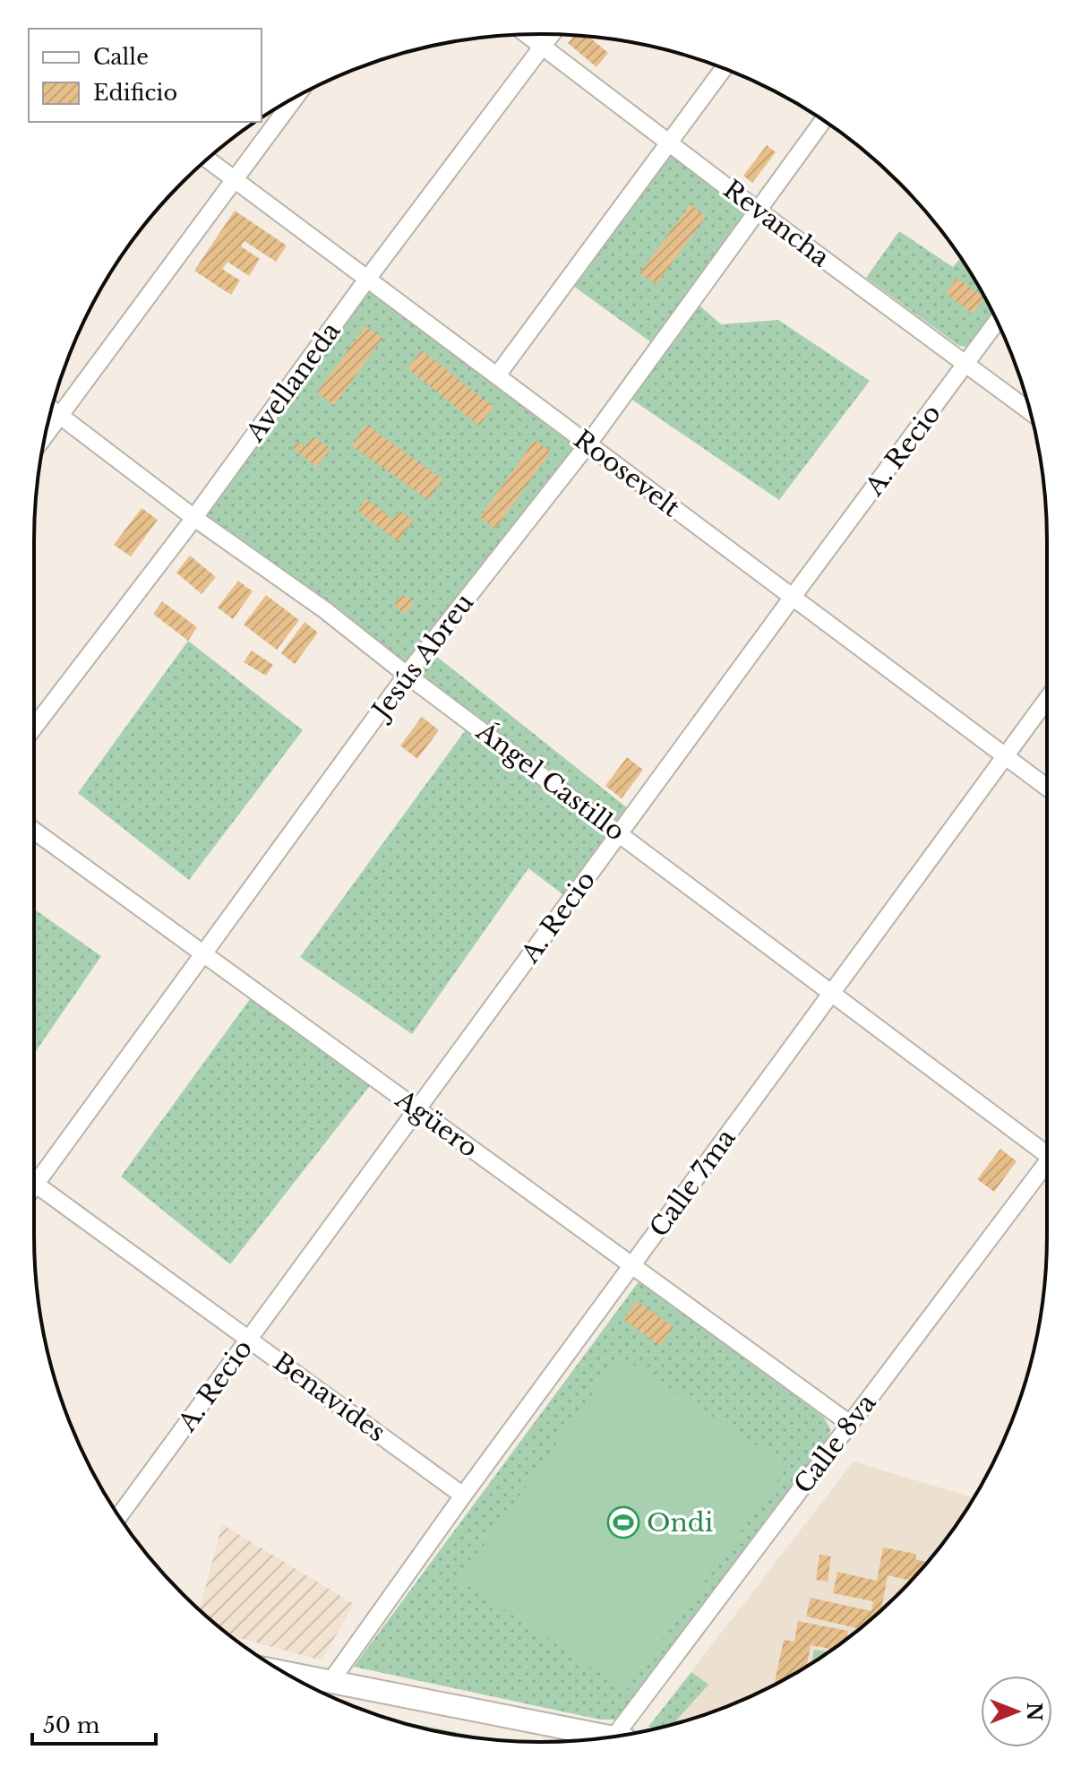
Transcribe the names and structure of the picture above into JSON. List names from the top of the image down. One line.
{"streets":{"street":["Revancha","Avellaneda","A. Recio","Roosevelt","Jesús Abreu","Ángel Castillo","Agüero","Calle 7ma","Benavides","Calle 8va"]},"crossings":[["Revancha","Avellaneda"],["Revancha","A. Recio"],["Revancha","Jesús Abreu"],["Avellaneda","Roosevelt"],["Avellaneda","Ángel Castillo"],["A. Recio","Roosevelt"],["A. Recio","Ángel Castillo"],["A. Recio","Agüero"],["A. Recio","Benavides"],["Roosevelt","Jesús Abreu"],["Roosevelt","Calle 7ma"],["Jesús Abreu","Ángel Castillo"],["Jesús Abreu","Agüero"],["Jesús Abreu","Benavides"],["Ángel Castillo","Calle 7ma"],["Agüero","Calle 7ma"],["Agüero","Calle 8va"],["Calle 7ma","Benavides"]],"places":{"sports":["Ondi"]},"legend":["Calle","Edificio"],"scale_bar":"50 m","north":"right"}
